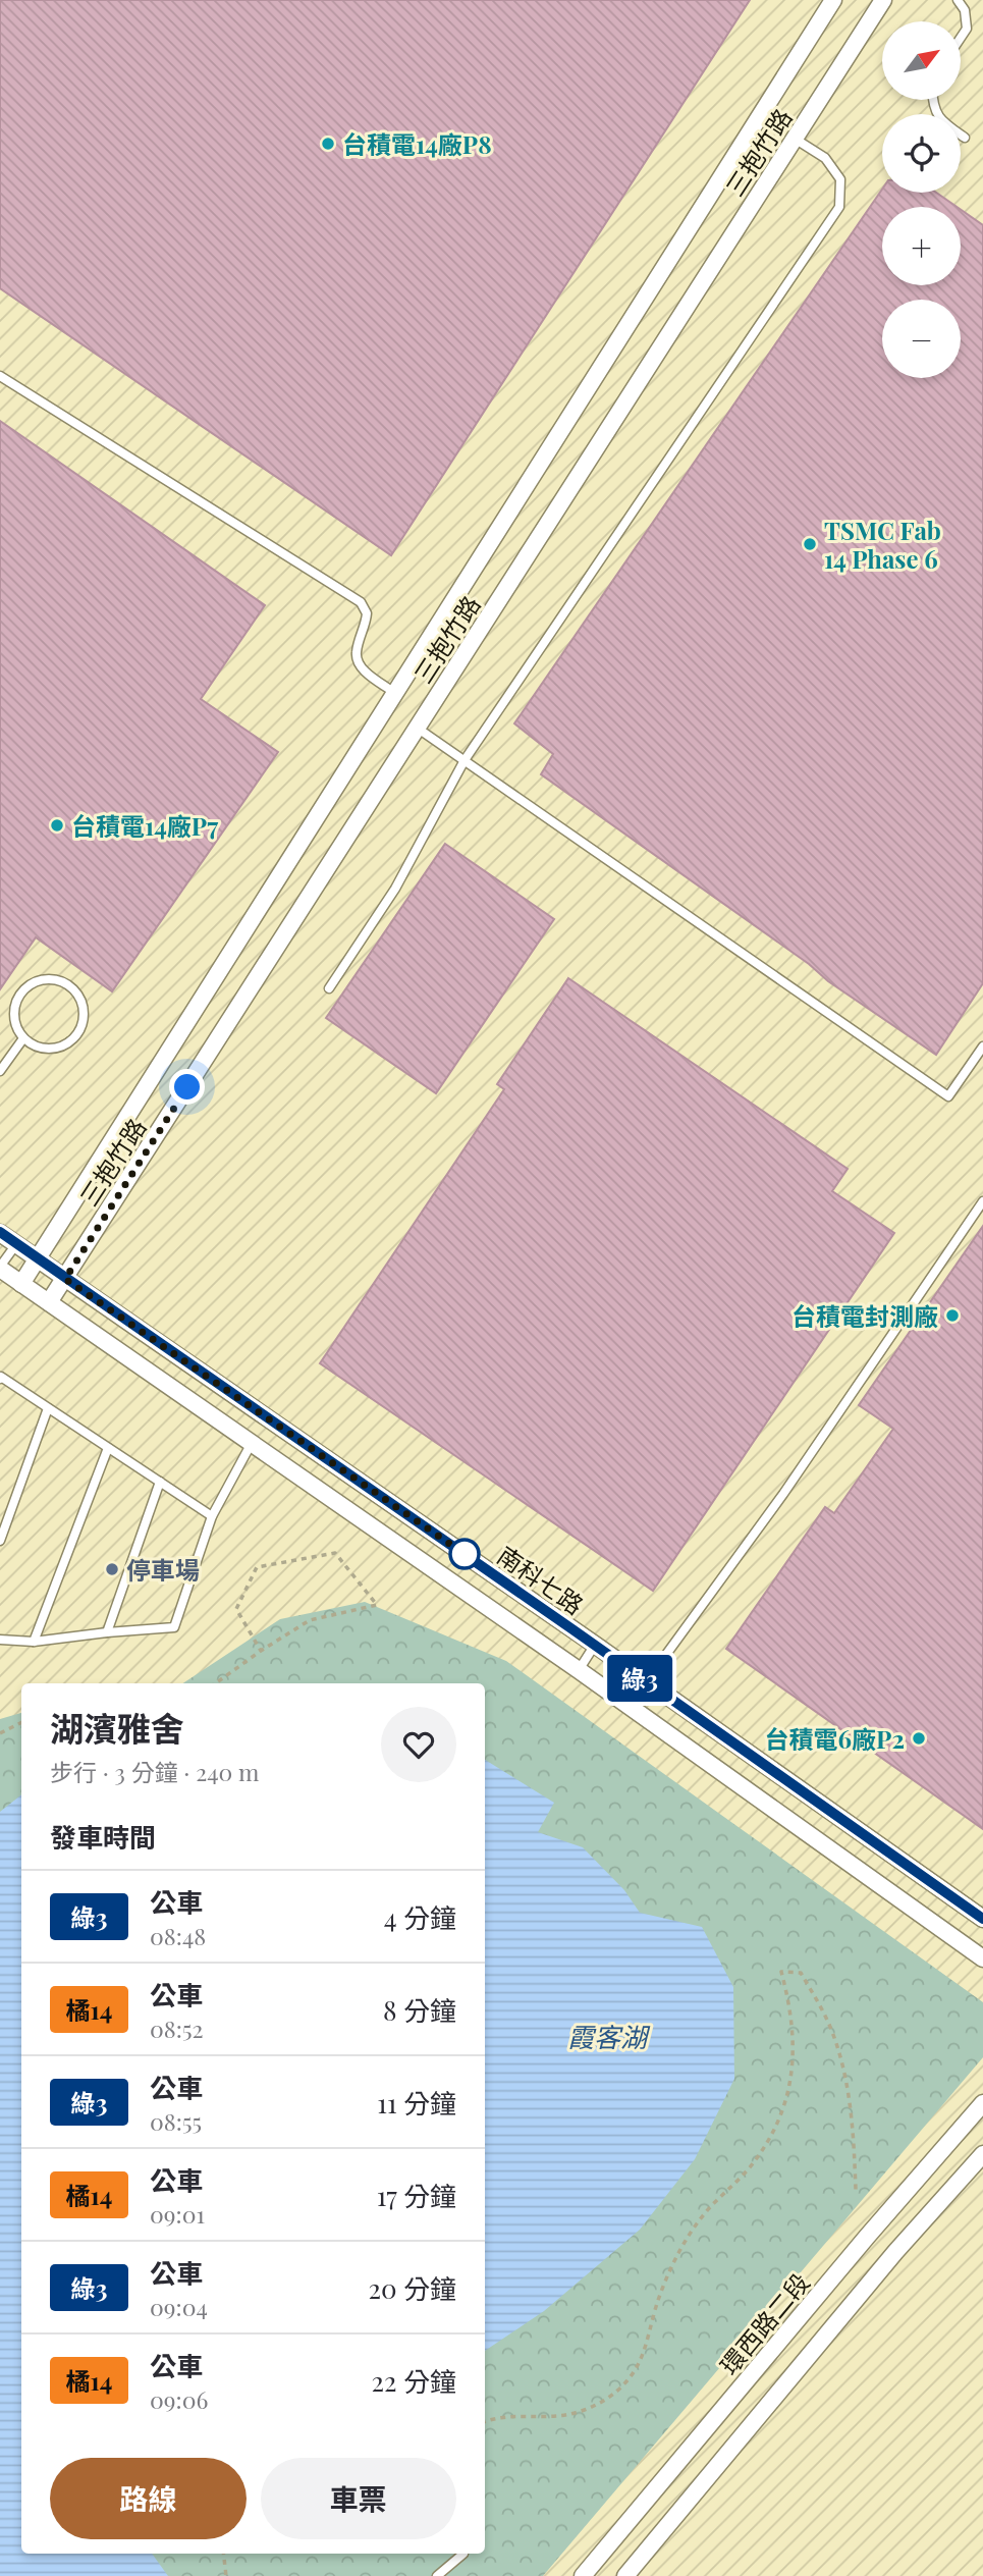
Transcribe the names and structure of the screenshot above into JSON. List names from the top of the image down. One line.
{"streets":{"street":["三抱竹路","南科七路","環西路二段"]},"crossings":[["三抱竹路","南科七路"]],"water":["霞客湖"],"places":["台積電14廠P8","TSMC Fab 14 Phase 6","台積電14廠P7","台積電封測廠","停車場","台積電6廠P2"],"lines":["bus line 綠3"],"north":"top right","page":{"on_map":"綠3","map_buttons":["+","−"],"heading":[["湖濱雅舍","步行 · 3 分鐘 · 240 m"],"發車時間"],"list":[{"mark":"綠3","name":"公車","note":"08:48","value":"4 分鐘"},{"mark":"橘14","name":"公車","note":"08:52","value":"8 分鐘"},{"mark":"綠3","name":"公車","note":"08:55","value":"11 分鐘"},{"mark":"橘14","name":"公車","note":"09:01","value":"17 分鐘"},{"mark":"綠3","name":"公車","note":"09:04","value":"20 分鐘"},{"mark":"橘14","name":"公車","note":"09:06","value":"22 分鐘"}],"buttons":["路線","車票"]}}
